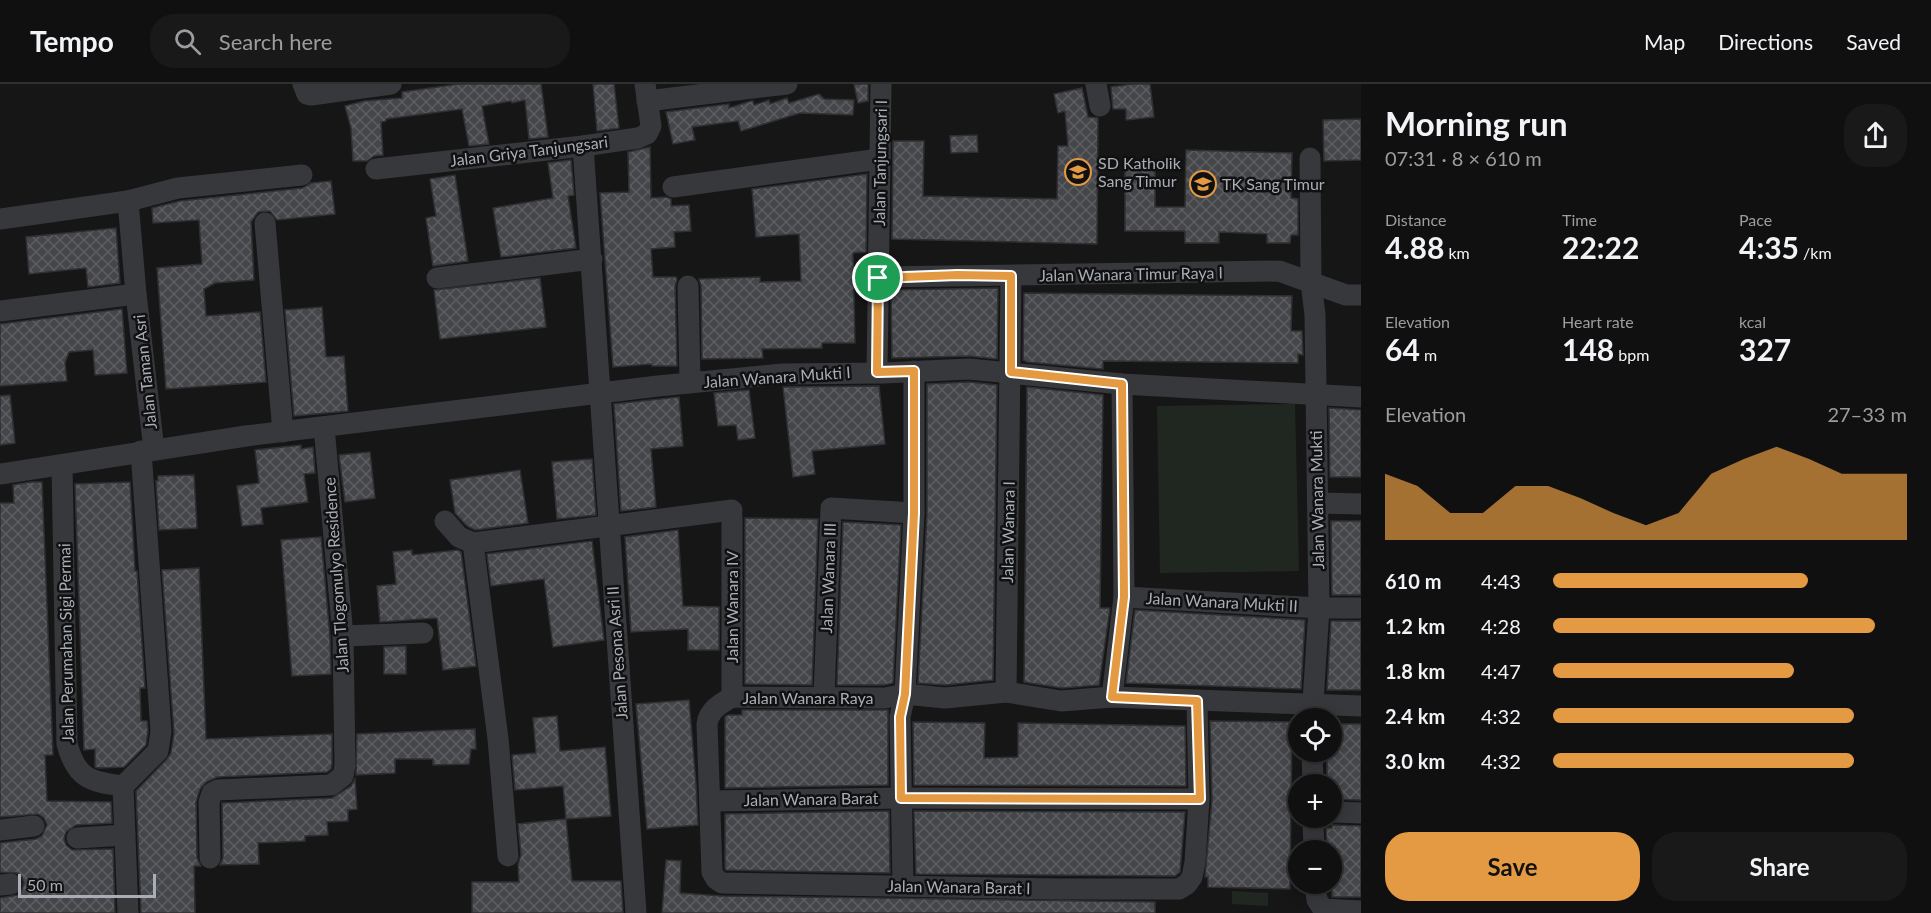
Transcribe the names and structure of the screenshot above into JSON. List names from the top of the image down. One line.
{"streets":{"street":["Jalan Griya Tanjungsari","Jalan Tanjungsari I","Jalan Wanara Timur Raya I","Jalan Taman Asri","Jalan Wanara Mukti I","Jalan Wanara Mukti","Jalan Wanara I","Jalan Tlogomulyo Residence","Jalan Wanara III","Jalan Wanara Mukti II","Jalan Wanara IV","Jalan Perumahan Sigi Permai","Jalan Pesona Asri II","Jalan Wanara Raya","Jalan Wanara Barat","Jalan Wanara Barat I"]},"crossings":[["Jalan Griya Tanjungsari","Jalan Pesona Asri II"],["Jalan Tanjungsari I","Jalan Wanara Timur Raya I"],["Jalan Tanjungsari I","Jalan Wanara Mukti I"],["Jalan Wanara Timur Raya I","Jalan Wanara Mukti"],["Jalan Wanara Timur Raya I","Jalan Wanara I"],["Jalan Taman Asri","Jalan Wanara Mukti I"],["Jalan Wanara Mukti I","Jalan Wanara Mukti"],["Jalan Wanara Mukti I","Jalan Wanara I"],["Jalan Wanara Mukti I","Jalan Tlogomulyo Residence"],["Jalan Wanara Mukti I","Jalan Perumahan Sigi Permai"],["Jalan Wanara Mukti I","Jalan Pesona Asri II"],["Jalan Wanara Mukti","Jalan Wanara Mukti II"],["Jalan Wanara I","Jalan Wanara Raya"],["Jalan Wanara III","Jalan Wanara Raya"],["Jalan Wanara IV","Jalan Pesona Asri II"],["Jalan Wanara IV","Jalan Wanara Raya"],["Jalan Wanara Raya","Jalan Wanara Barat"],["Jalan Wanara Raya","Jalan Wanara Barat I"],["Jalan Wanara Barat","Jalan Wanara Barat I"]],"places":{"school or university":["SD Katholik Sang Timur","TK Sang Timur"]},"scale_bar":"50 m","page":{"header":"Tempo","search":"Search here","nav":["Map","Directions","Saved"],"heading":["Morning run","07:31 · 8 × 610 m"],"stats":[["Distance","4.88 km"],["Time","22:22"],["Pace","4:35 /km"],["Elevation","64 m"],["Heart rate","148 bpm"],["kcal","327"]],"chart":["Elevation","27–33 m"],"list":[{"name":"610 m","note":"4:43"},{"name":"1.2 km","note":"4:28"},{"name":"1.8 km","note":"4:47"},{"name":"2.4 km","note":"4:32"},{"name":"3.0 km","note":"4:32"}],"map_buttons":["+","−"],"buttons":["Save","Share"],"scale":"50 m"}}
